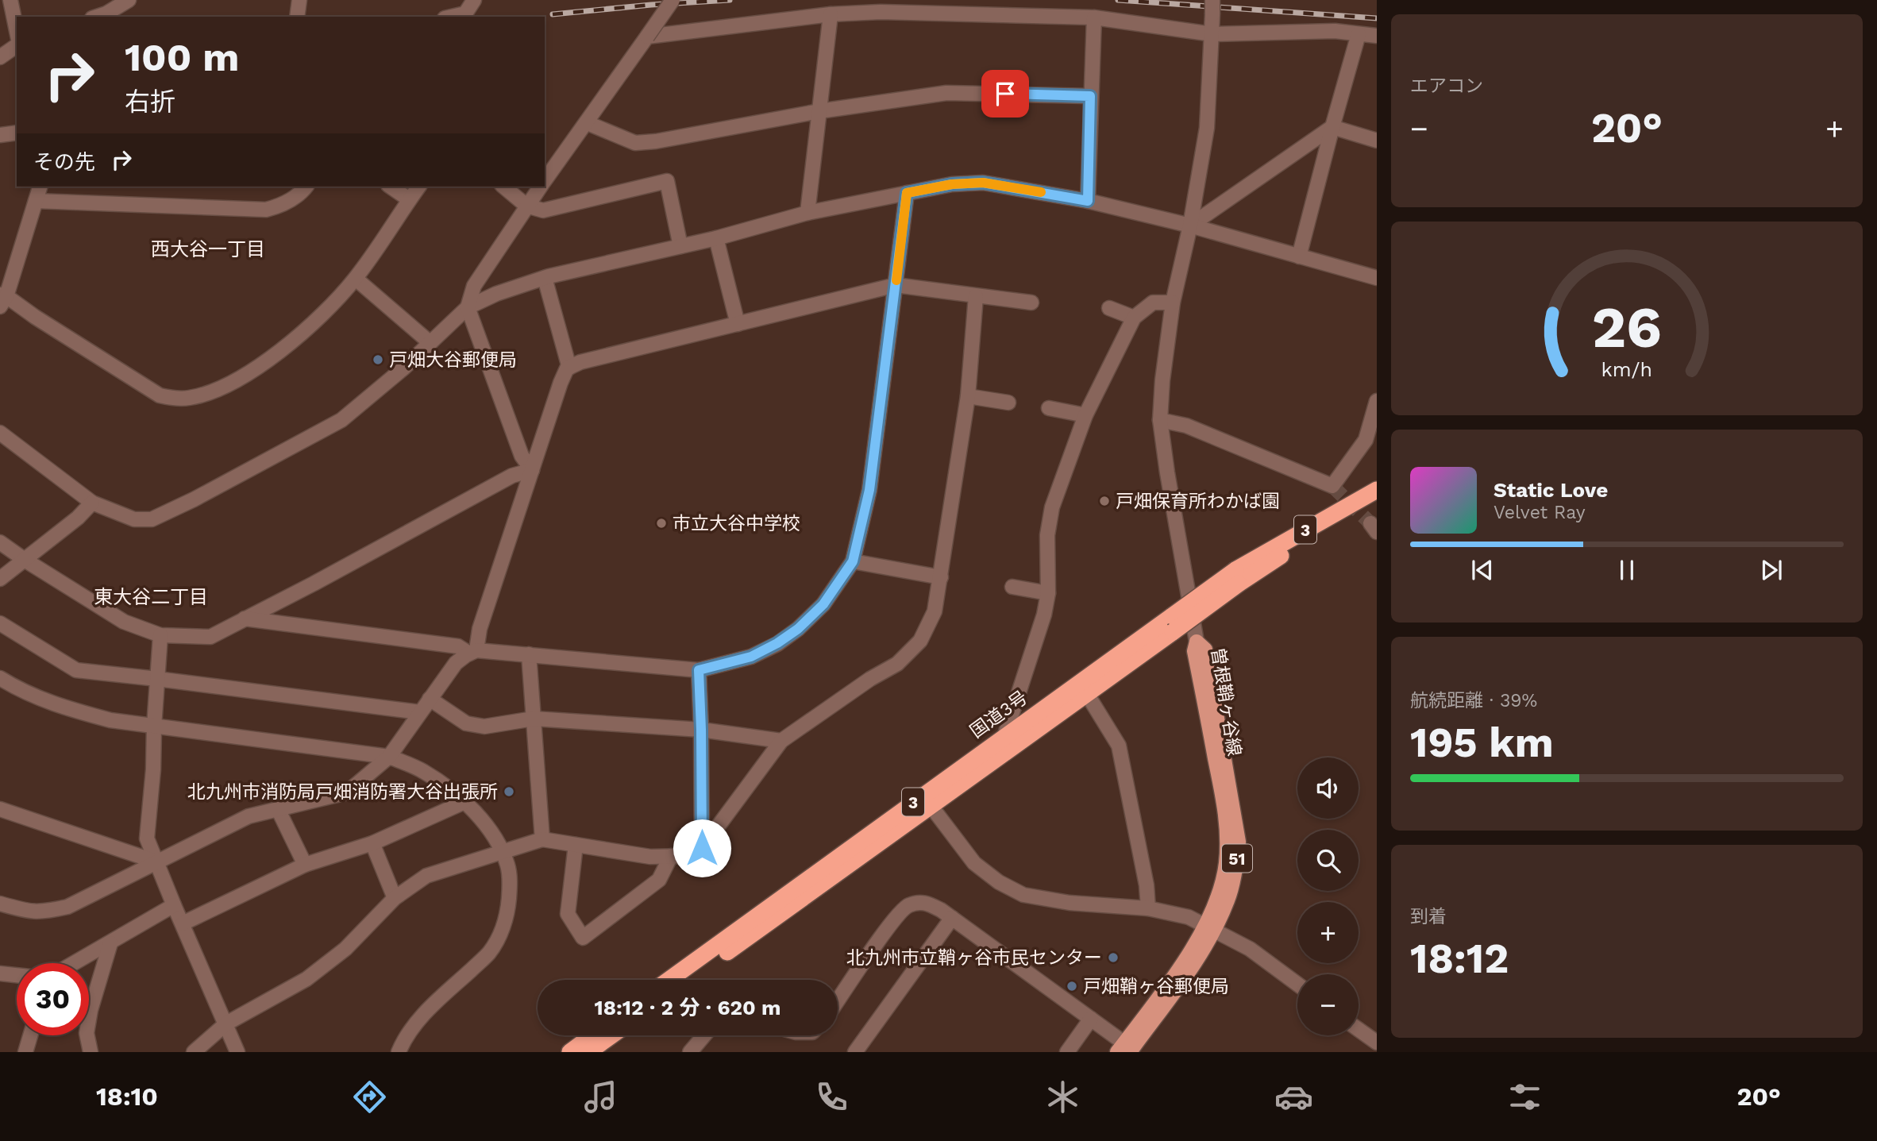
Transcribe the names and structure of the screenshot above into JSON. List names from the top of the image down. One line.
{"streets":{"highway":["3","国道3号"],"main road":["曽根鞘ヶ谷線","51"]},"districts":["西大谷一丁目","東大谷二丁目"],"places":["戸畑大谷郵便局","戸畑保育所わかば園","市立大谷中学校","北九州市消防局戸畑消防署大谷出張所","北九州市立鞘ヶ谷市民センター","戸畑鞘ヶ谷郵便局"],"page":{"tile":["エアコン",["航続距離 · 39%","195 km"],["到着","18:12"]],"turn":["100 m","右折"],"heat":["−","20°","+"],"then":"その先","song":["Static Love","Velvet Ray"],"map_buttons":["+","−"],"limit":"30","trip":"18:12 · 2 分 · 620 m","tabs":["18:10","20°"],"gauge":["26","km/h"]}}
